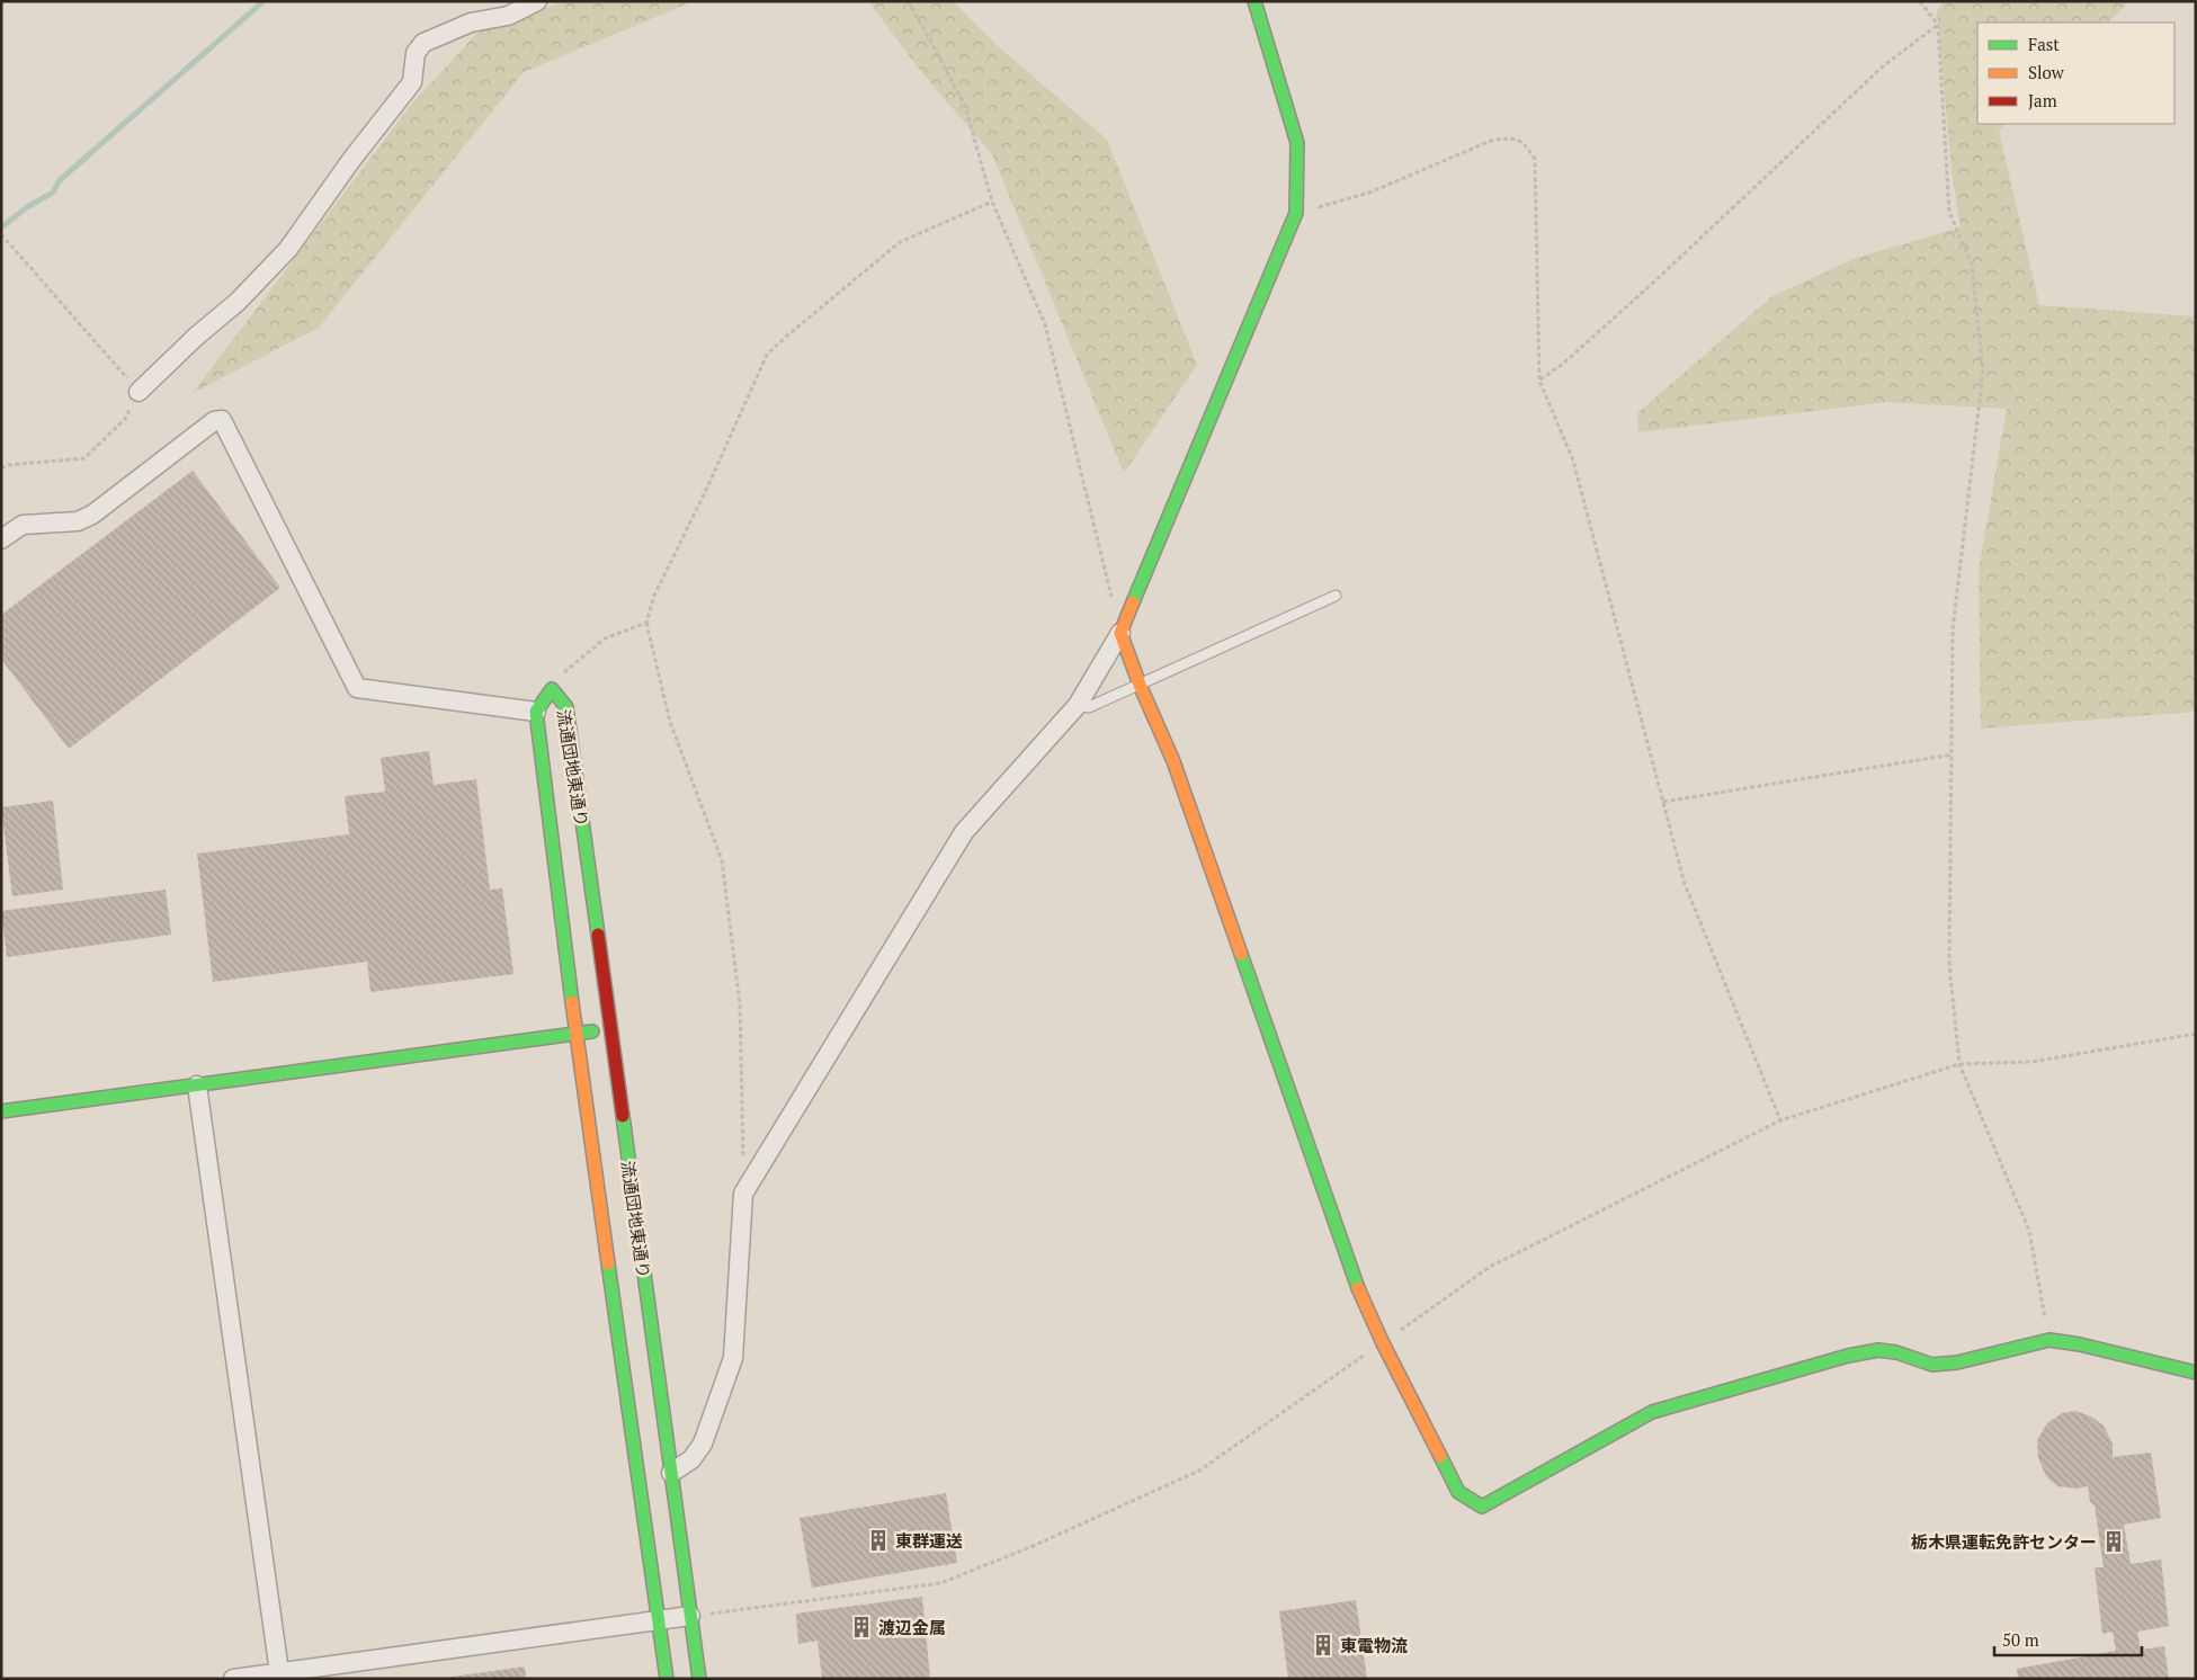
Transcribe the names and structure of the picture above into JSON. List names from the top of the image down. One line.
{"streets":{"street":["流通団地東通り"]},"places":{"building":["東群運送","栃木県運転免許センター","渡辺金属","東電物流"]},"legend":["Fast","Slow","Jam"],"scale_bar":"50 m"}
